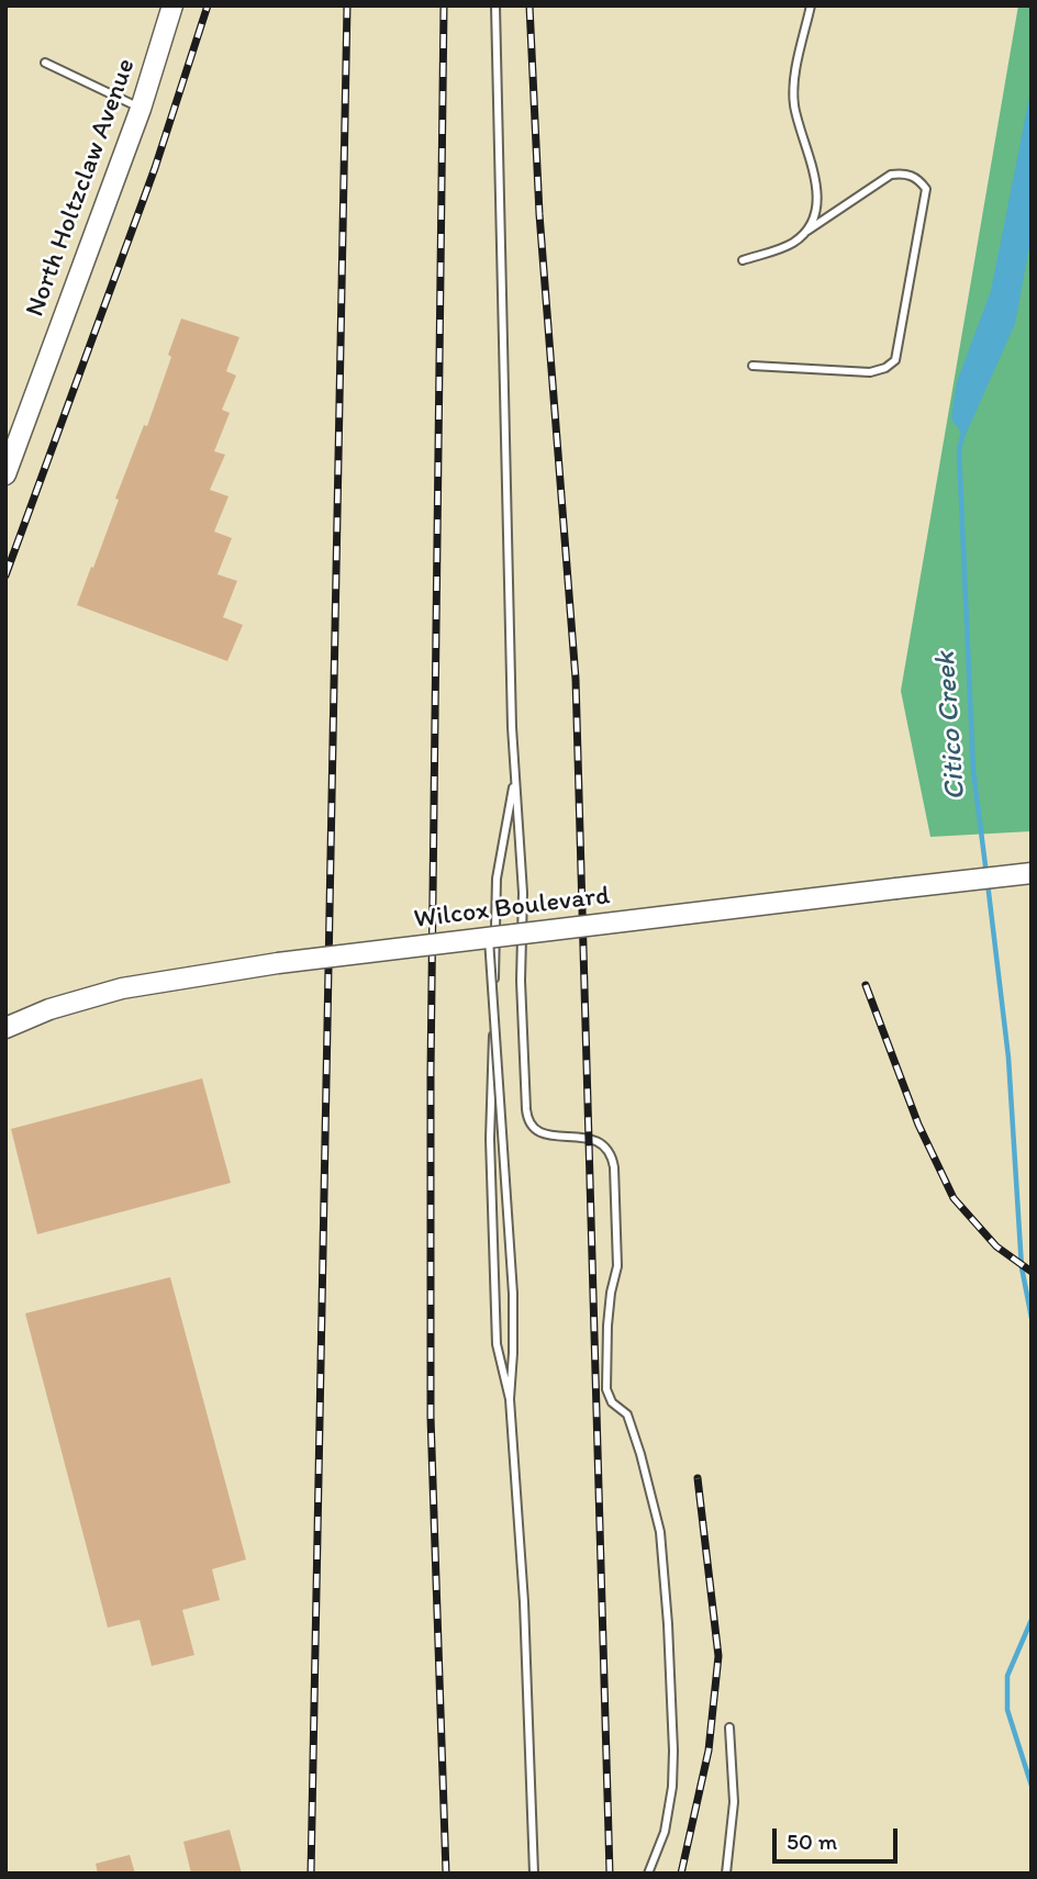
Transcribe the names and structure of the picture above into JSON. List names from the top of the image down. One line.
{"streets":{"main road":["North Holtzclaw Avenue","Wilcox Boulevard"]},"water":["Citico Creek"],"scale_bar":"50 m"}
